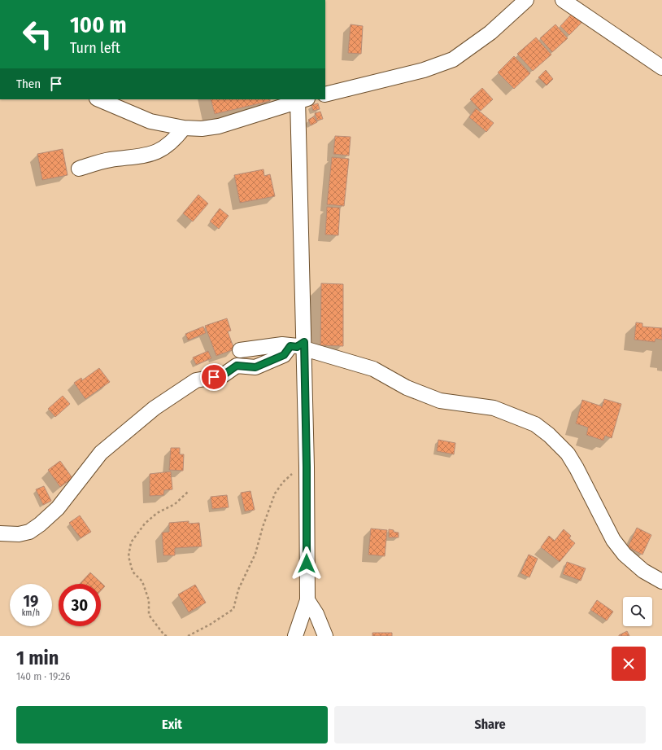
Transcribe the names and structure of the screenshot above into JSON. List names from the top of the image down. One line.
{"page":{"turn":["100 m","Turn left"],"then":"Then","speed":"19 km/h","limit":"30","heading":["1 min","140 m · 19:26"],"buttons":["Exit","Share"]}}
